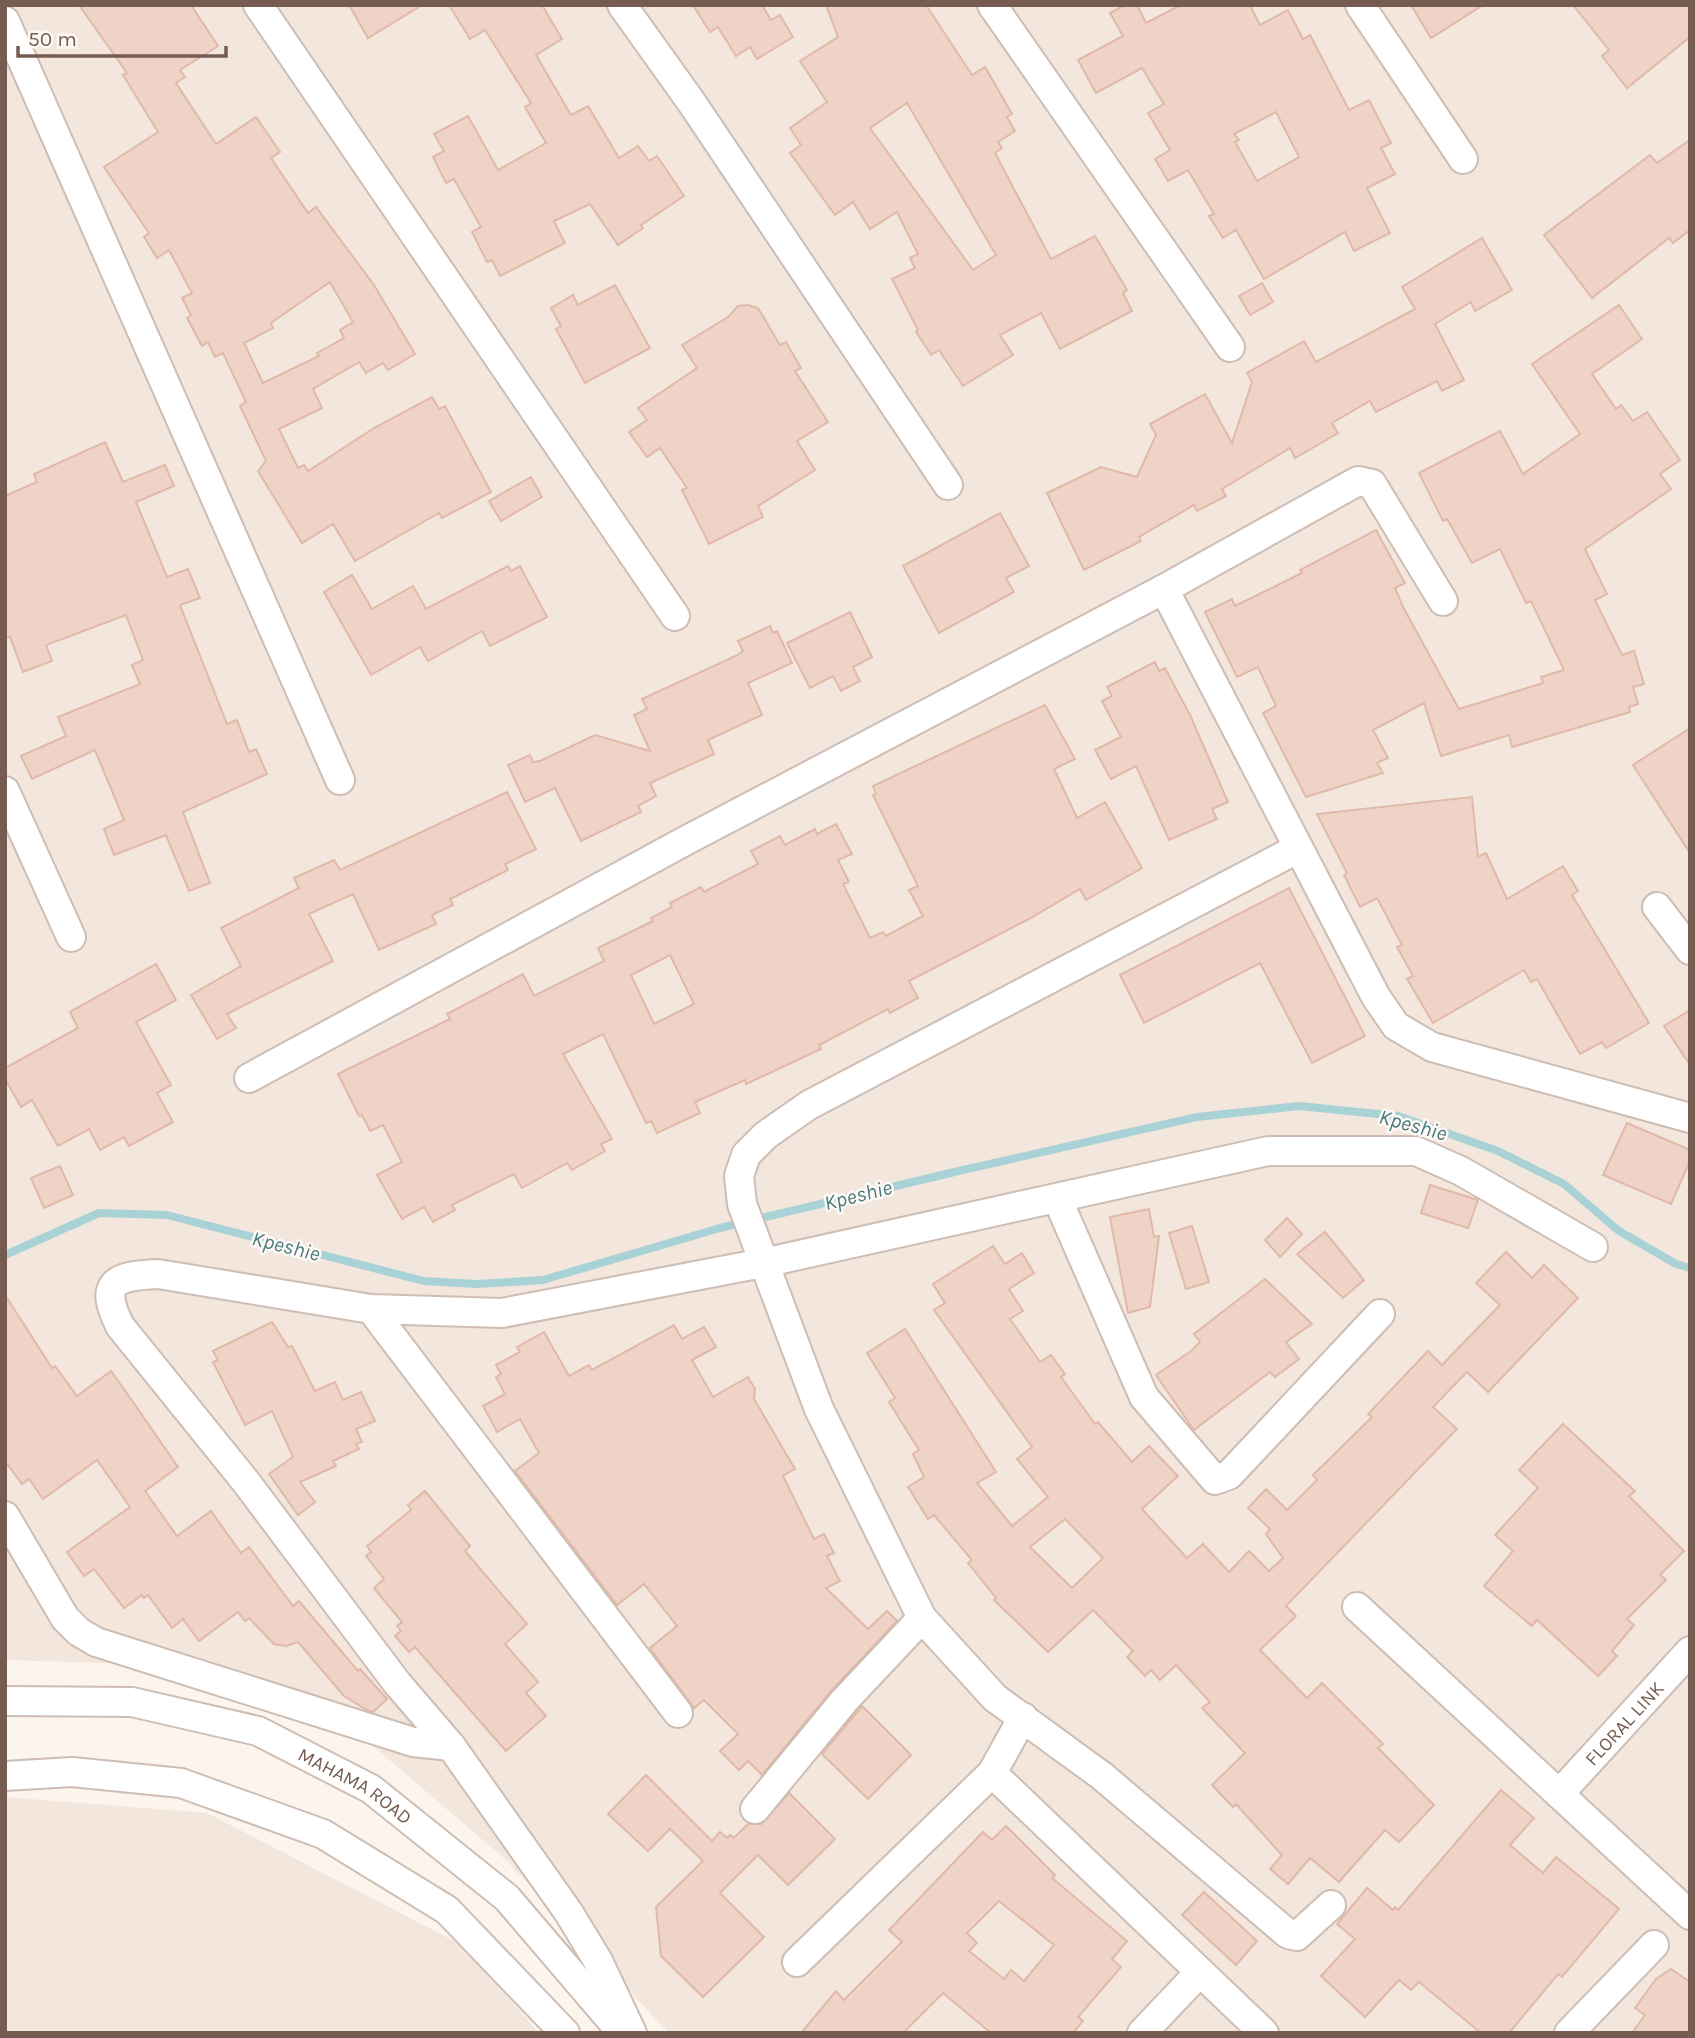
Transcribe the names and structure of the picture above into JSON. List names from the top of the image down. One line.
{"streets":{"street":["FLORAL LINK","MAHAMA ROAD"]},"water":["Kpeshie"],"scale_bar":"50 m"}
